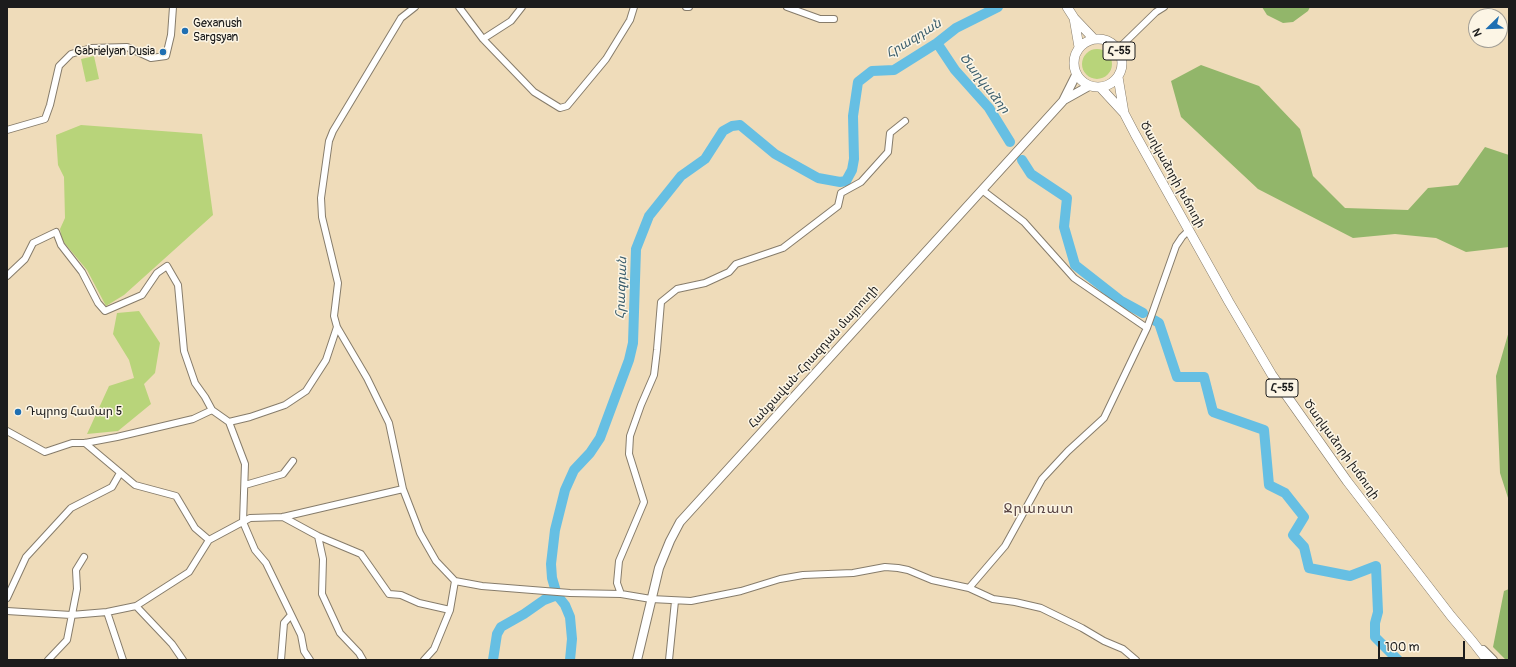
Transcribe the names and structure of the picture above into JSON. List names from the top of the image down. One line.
{"streets":{"main road":["Հ-55","Ծաղկաձորի խճուղի","Հանքավան-Հրազդան մայրուղի"]},"crossings":[["Հ-55","Ծաղկաձորի խճուղի"],["Հ-55","Հանքավան-Հրազդան մայրուղի"],["Ծաղկաձորի խճուղի","Հանքավան-Հրազդան մայրուղի"]],"districts":["Ջրառատ"],"water":["Հրազդան","Ծաղկաձոր"],"places":["Gexanush Sargsyan","Gabrielyan Dusia","Դպրոց Համար 5"],"scale_bar":"100 m","north":"bottom left"}
